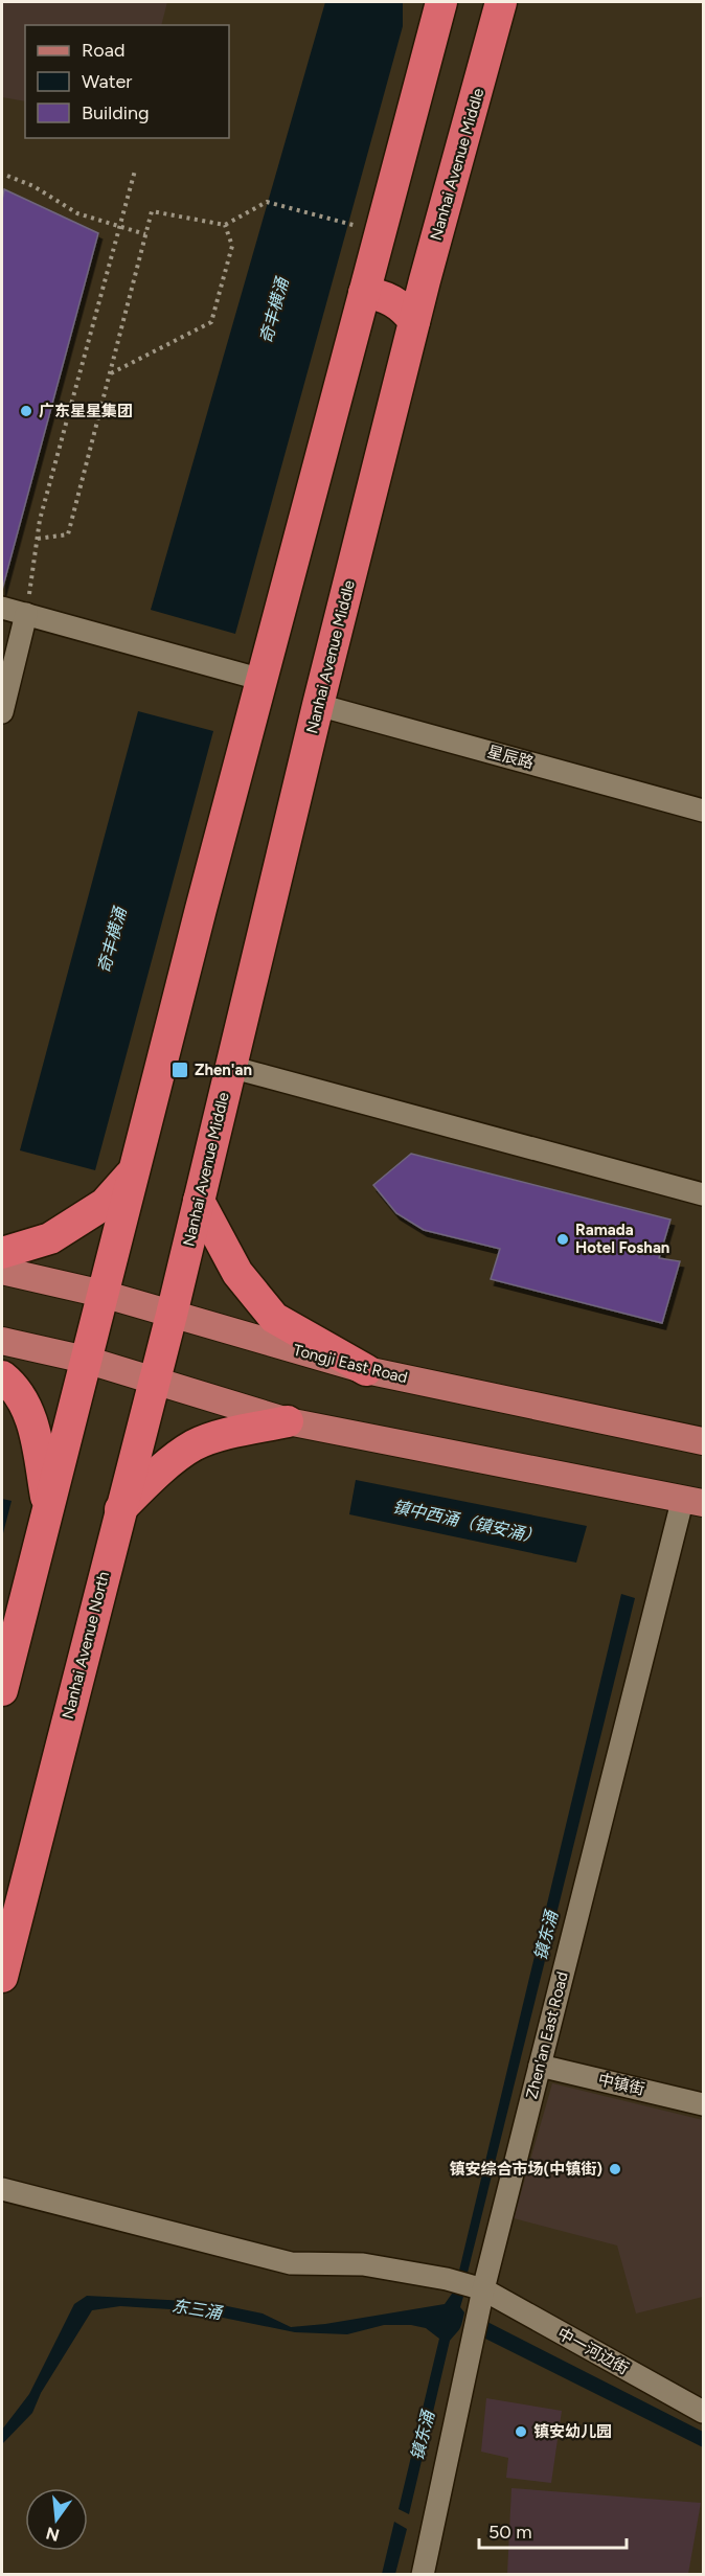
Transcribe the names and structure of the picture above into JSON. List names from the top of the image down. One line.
{"streets":{"highway":["Nanhai Avenue Middle","Nanhai Avenue North"],"main road":["Tongji East Road"],"street":["星辰路","Zhen'an East Road","中镇街","中一河边街"]},"crossings":[["Nanhai Avenue Middle","星辰路"],["Nanhai Avenue Middle","Tongji East Road"],["Nanhai Avenue Middle","Nanhai Avenue North"],["Tongji East Road","Nanhai Avenue North"],["Zhen'an East Road","中镇街"],["Zhen'an East Road","中一河边街"]],"water":["奇丰横涌","镇中西涌（镇安涌）","镇东涌","东三涌"],"places":{"other":["广东星星集团","Ramada Hotel Foshan","镇安综合市场(中镇街)","镇安幼儿园"],"transit":["Zhen'an"]},"legend":["Road","Water","Building"],"scale_bar":"50 m","north":"bottom"}
